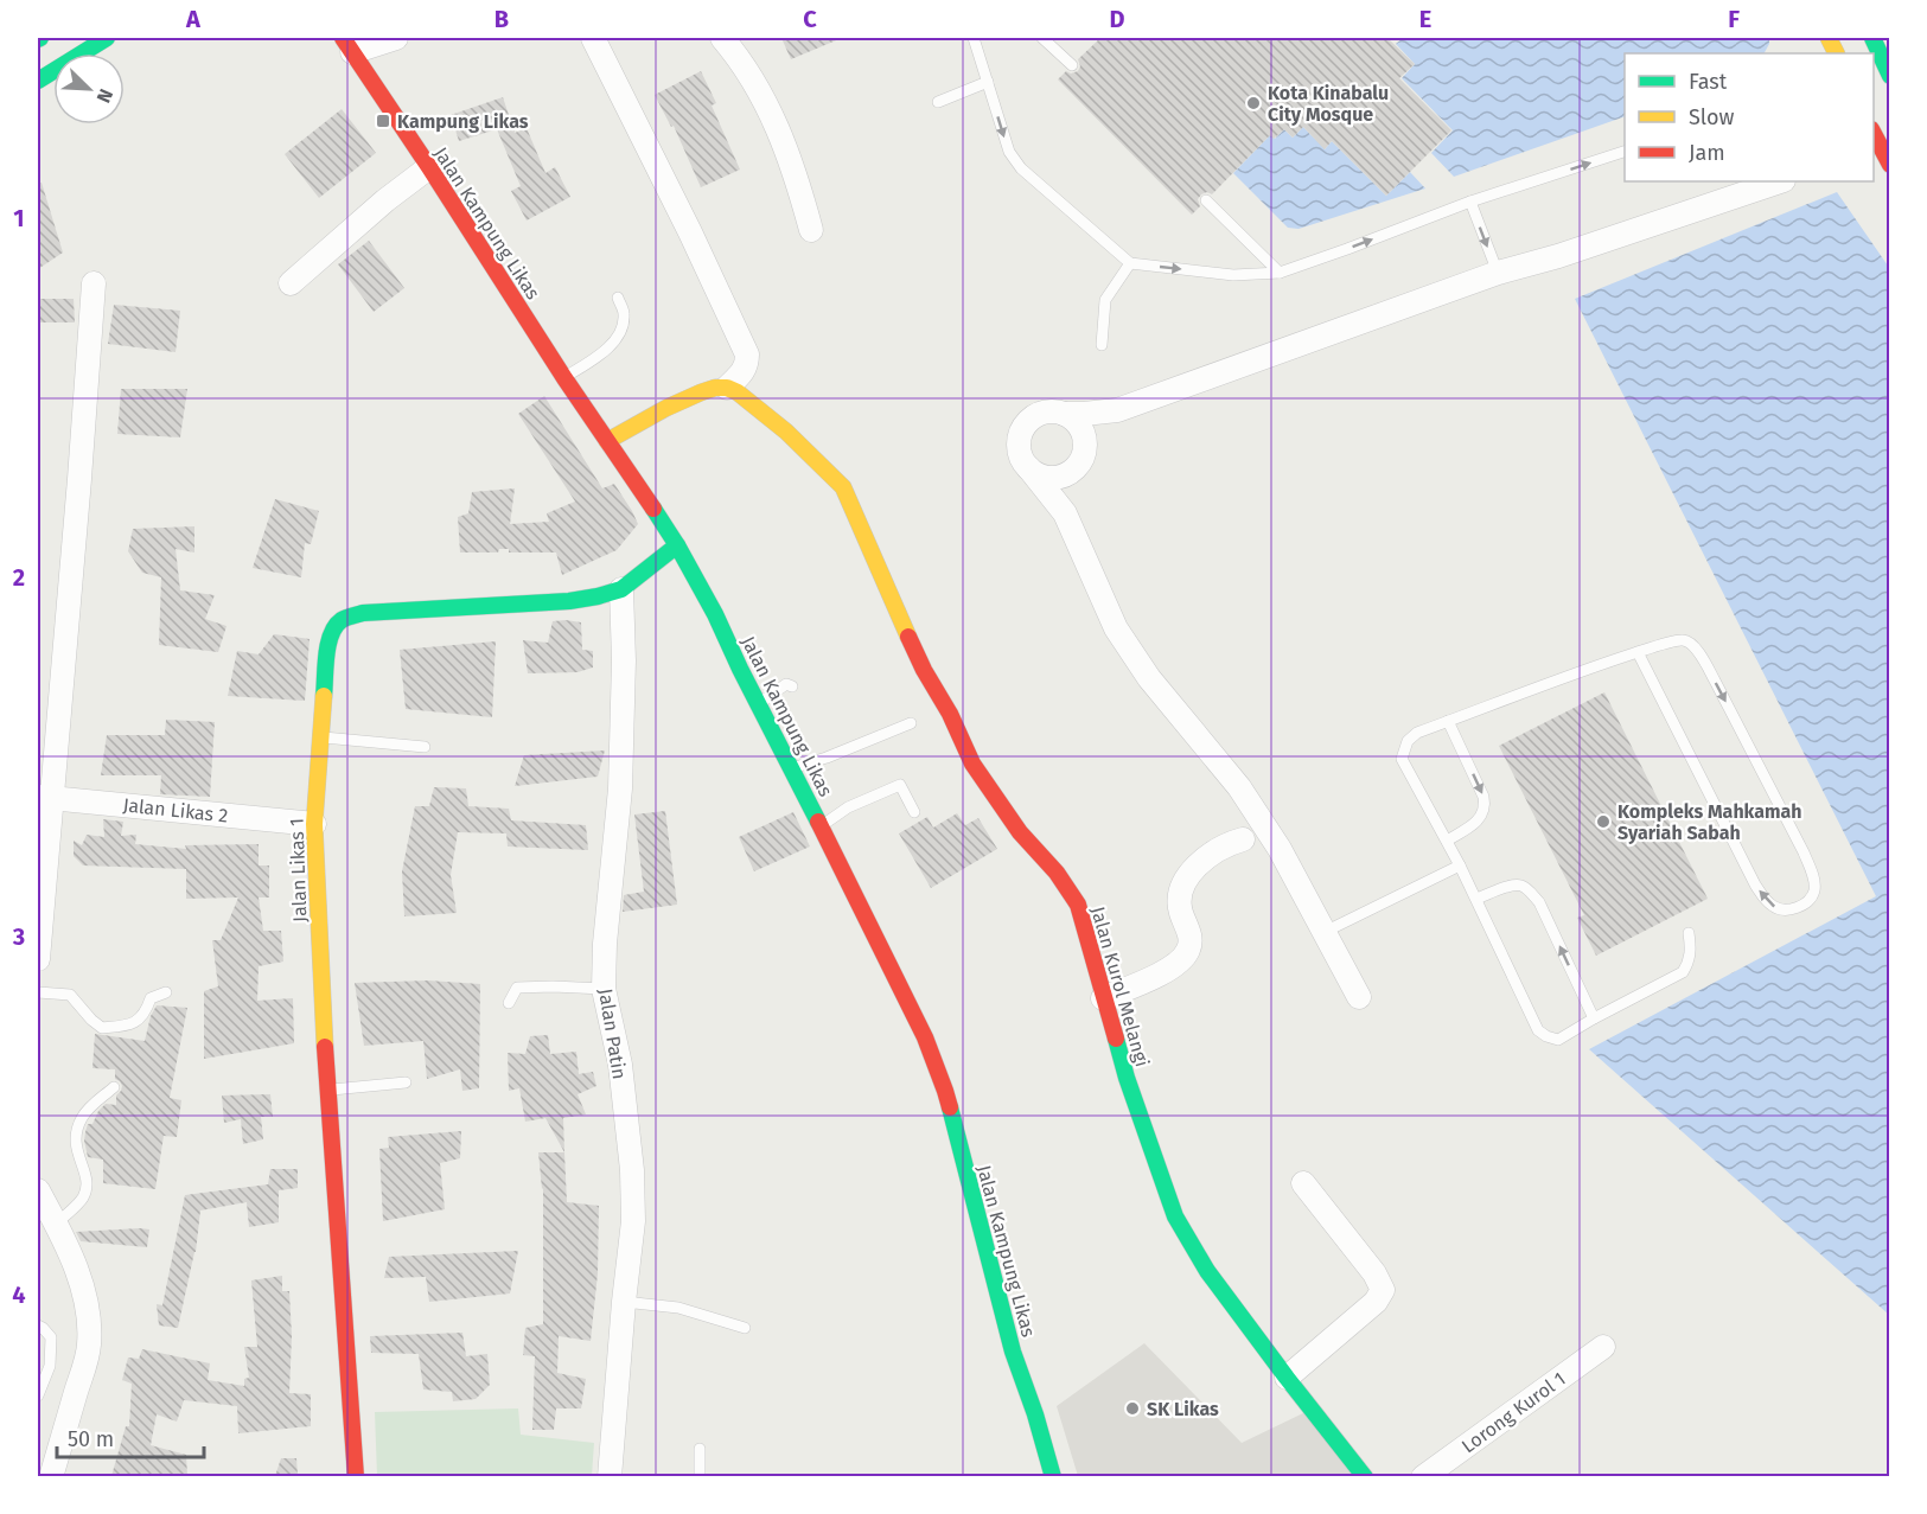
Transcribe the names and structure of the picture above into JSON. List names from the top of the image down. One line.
{"streets":{"main road":["Jalan Kampung Likas","Jalan Likas 1","Jalan Kurol Melangi"],"street":["Jalan Likas 2","Jalan Patin","Lorong Kurol 1"]},"crossings":[["Jalan Kampung Likas","Jalan Likas 1"],["Jalan Likas 2","Jalan Likas 1"],["Jalan Likas 1","Jalan Patin"]],"places":{"other":["Kota Kinabalu City Mosque","Kompleks Mahkamah Syariah Sabah","SK Likas"],"transit":["Kampung Likas"]},"legend":["Fast","Slow","Jam"],"scale_bar":"50 m","north":"bottom right","grid":{"columns":["A","B","C","D","E","F"],"rows":["1","2","3","4"]}}
